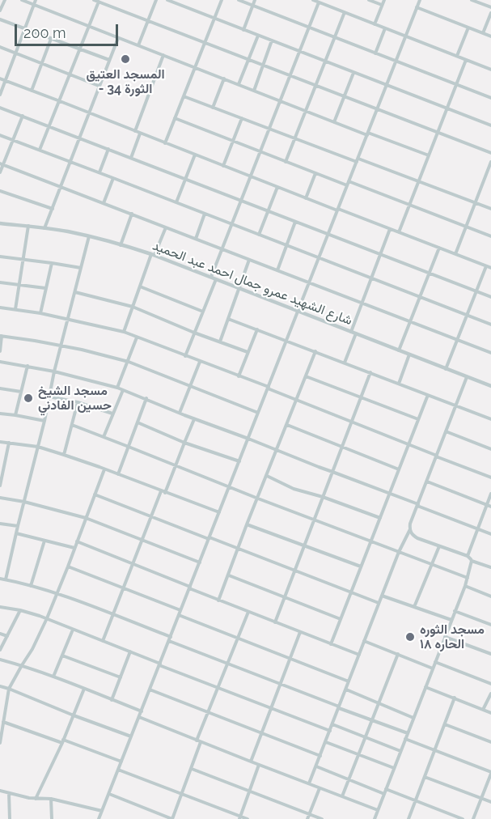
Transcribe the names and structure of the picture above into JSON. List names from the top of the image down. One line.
{"streets":{"street":["شارع الشهيد عمرو جمال احمد عبد الحميد"]},"places":["المسجد العتيق - الثورة 34","مسجد الشيخ حسين الفادني","مسجد الثوره الحاره ١٨"],"scale_bar":"200 m"}
